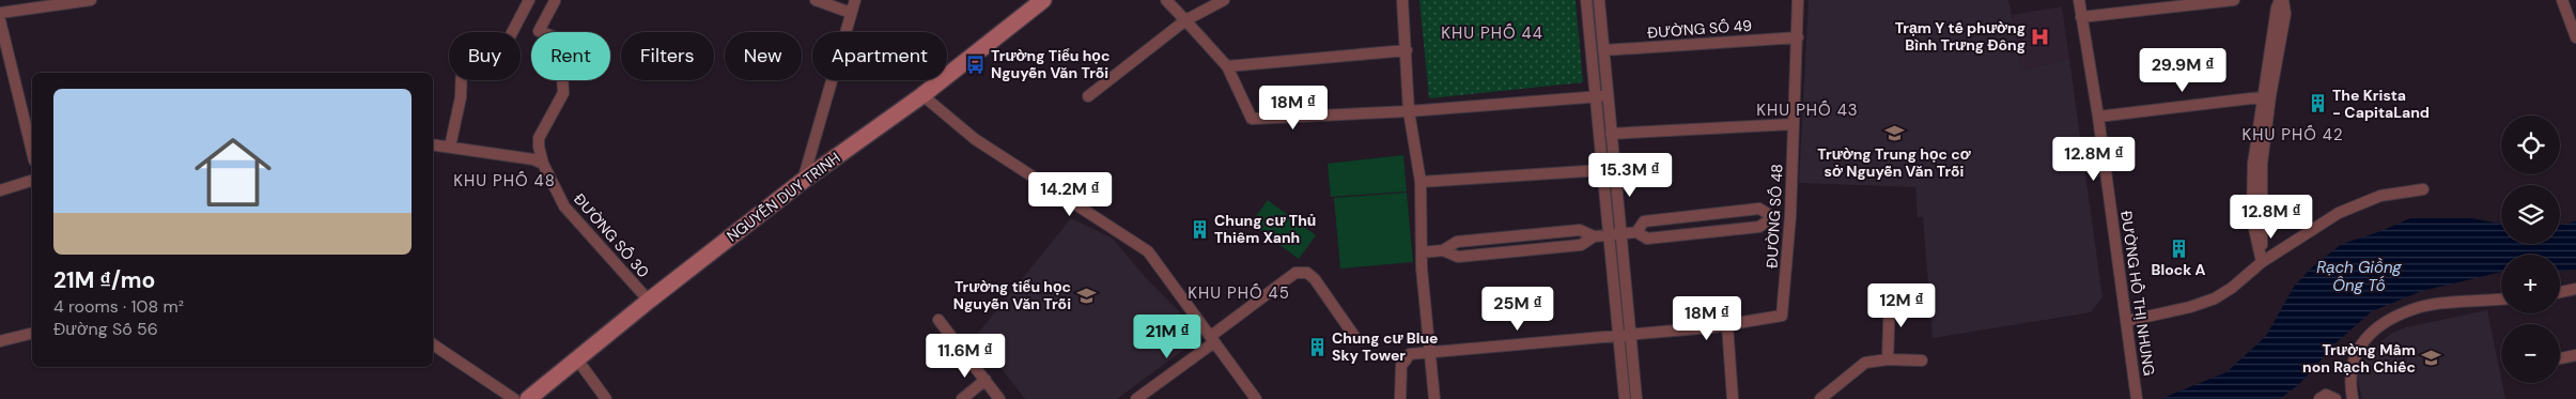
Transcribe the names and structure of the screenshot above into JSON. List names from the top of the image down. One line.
{"streets":{"main road":["NGUYỄN DUY TRINH"],"street":["ĐƯỜNG SỐ 49","ĐƯỜNG SỐ 48","ĐƯỜNG SỐ 30","ĐƯỜNG HỒ THỊ NHUNG"]},"crossings":[["ĐƯỜNG SỐ 49","ĐƯỜNG SỐ 48"],["NGUYỄN DUY TRINH","ĐƯỜNG SỐ 30"]],"districts":["KHU PHỐ 44","KHU PHỐ 43","KHU PHỐ 42","KHU PHỐ 48","KHU PHỐ 45"],"water":["Rạch Giồng Ông Tố"],"places":{"hospital":["Trạm Y tế phường Bình Trưng Đông"],"bus stop":["Trường Tiểu học Nguyễn Văn Trỗi"],"building":["The Krista - CapitaLand","Chung cư Thủ Thiêm Xanh","Block A","Chung cư Blue Sky Tower"],"school or university":["Trường Trung học cơ sở Nguyễn Văn Trỗi","Trường tiểu học Nguyễn Văn Trỗi","Trường Mầm non Rạch Chiếc"]},"page":{"chip":["Buy","Rent","Filters","New","Apartment"],"price":["29.9M ₫","18M ₫","12.8M ₫","15.3M ₫","14.2M ₫","12.8M ₫","12M ₫","25M ₫","18M ₫","21M ₫","11.6M ₫"],"list":[{"name":"21M ₫/mo","note":"4 rooms · 108 m² · Đường Số 56"}],"map_buttons":["+","−"]}}
